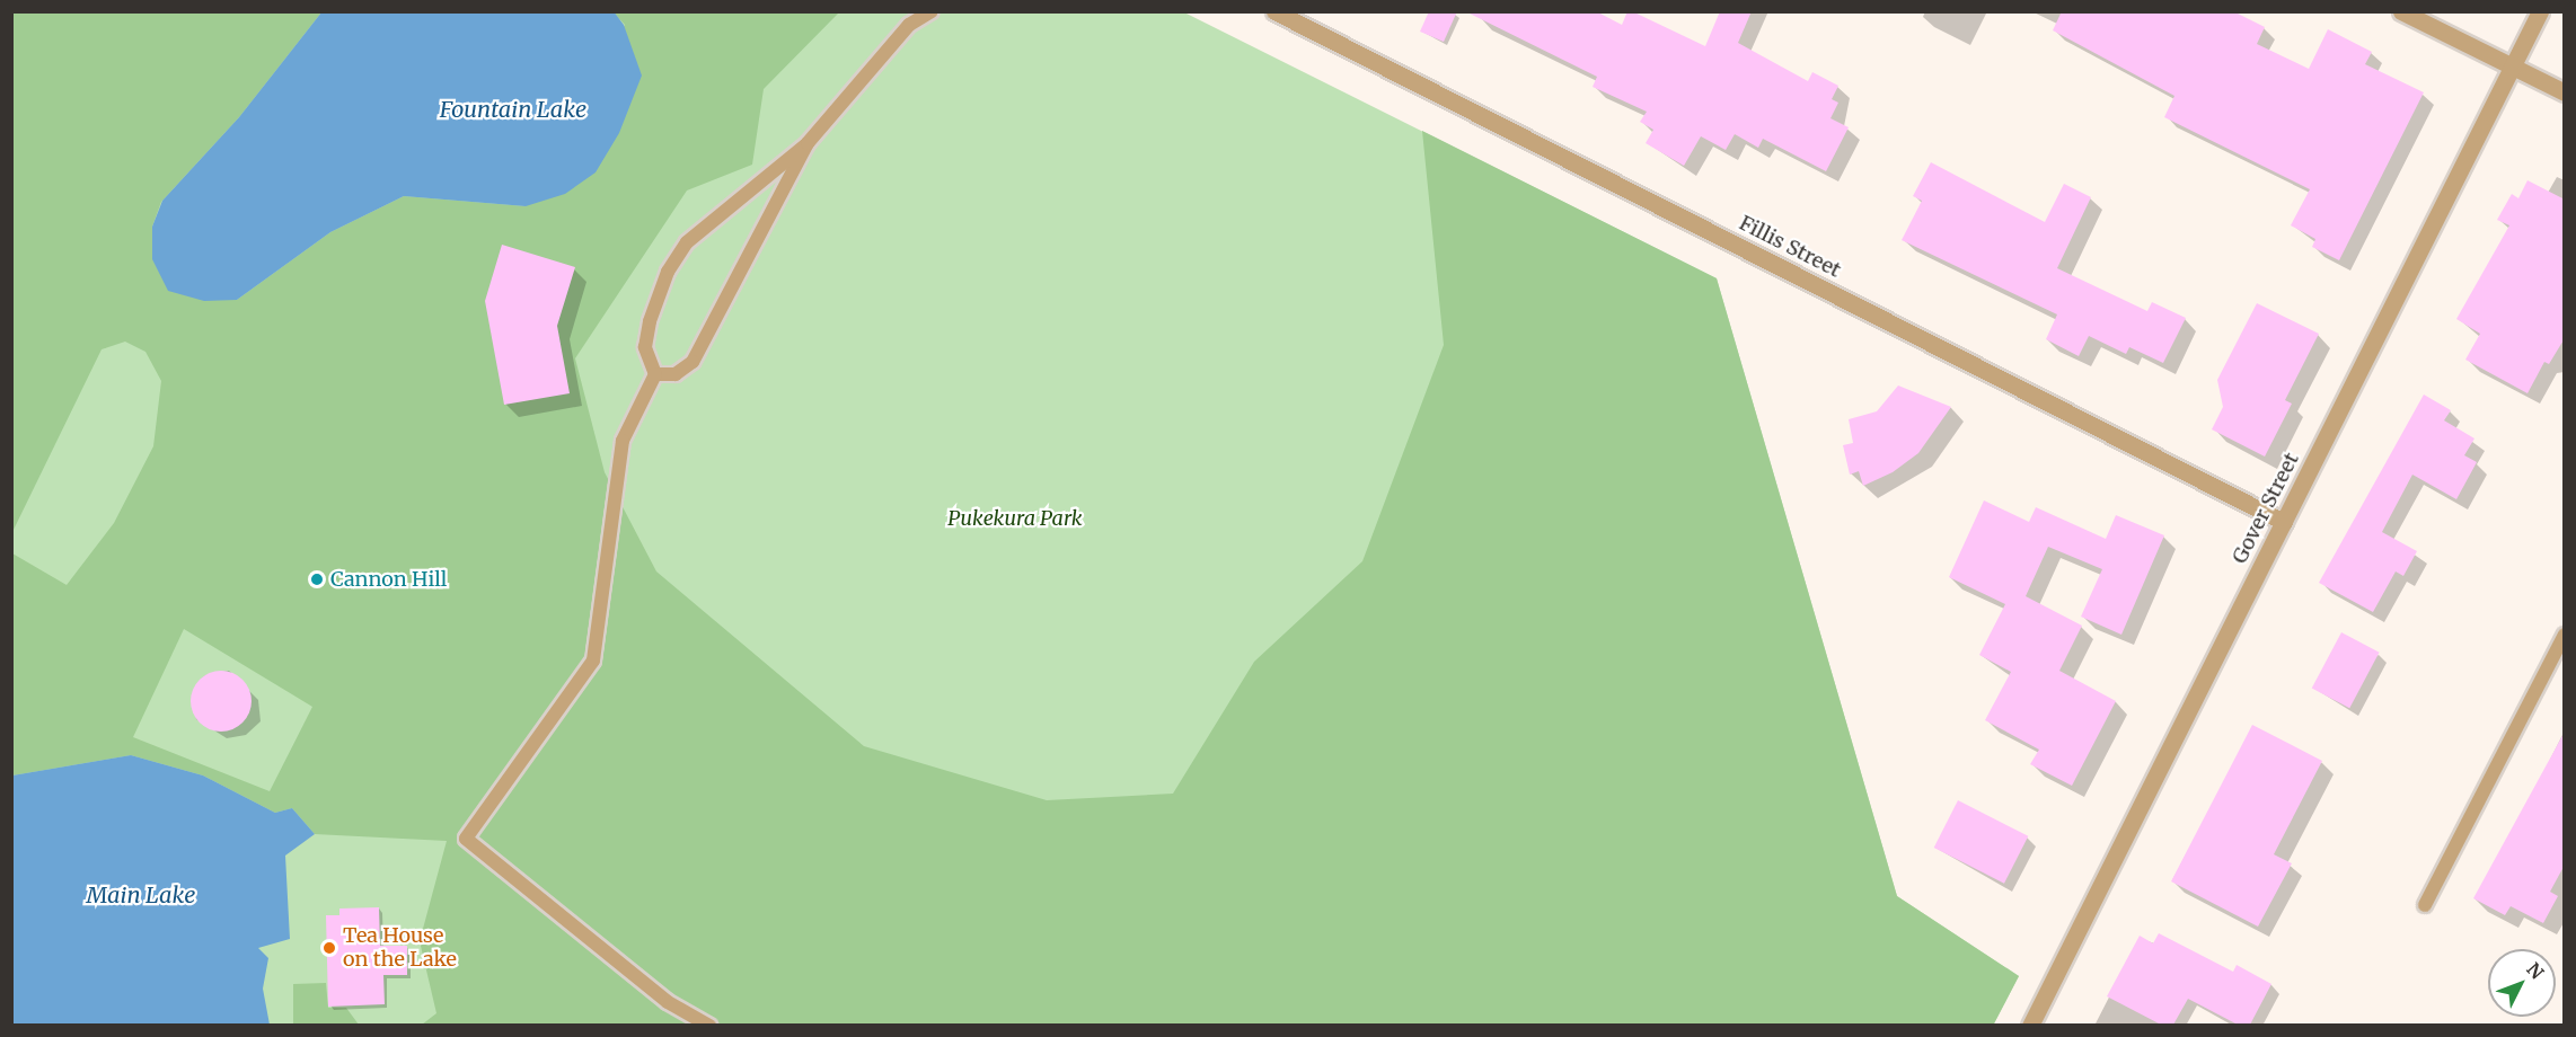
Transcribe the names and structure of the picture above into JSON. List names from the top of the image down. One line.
{"streets":{"street":["Fillis Street","Gover Street"]},"crossings":[["Fillis Street","Gover Street"]],"water":["Fountain Lake","Main Lake"],"parks":["Pukekura Park"],"places":["Cannon Hill","Tea House on the Lake"],"north":"top right"}
